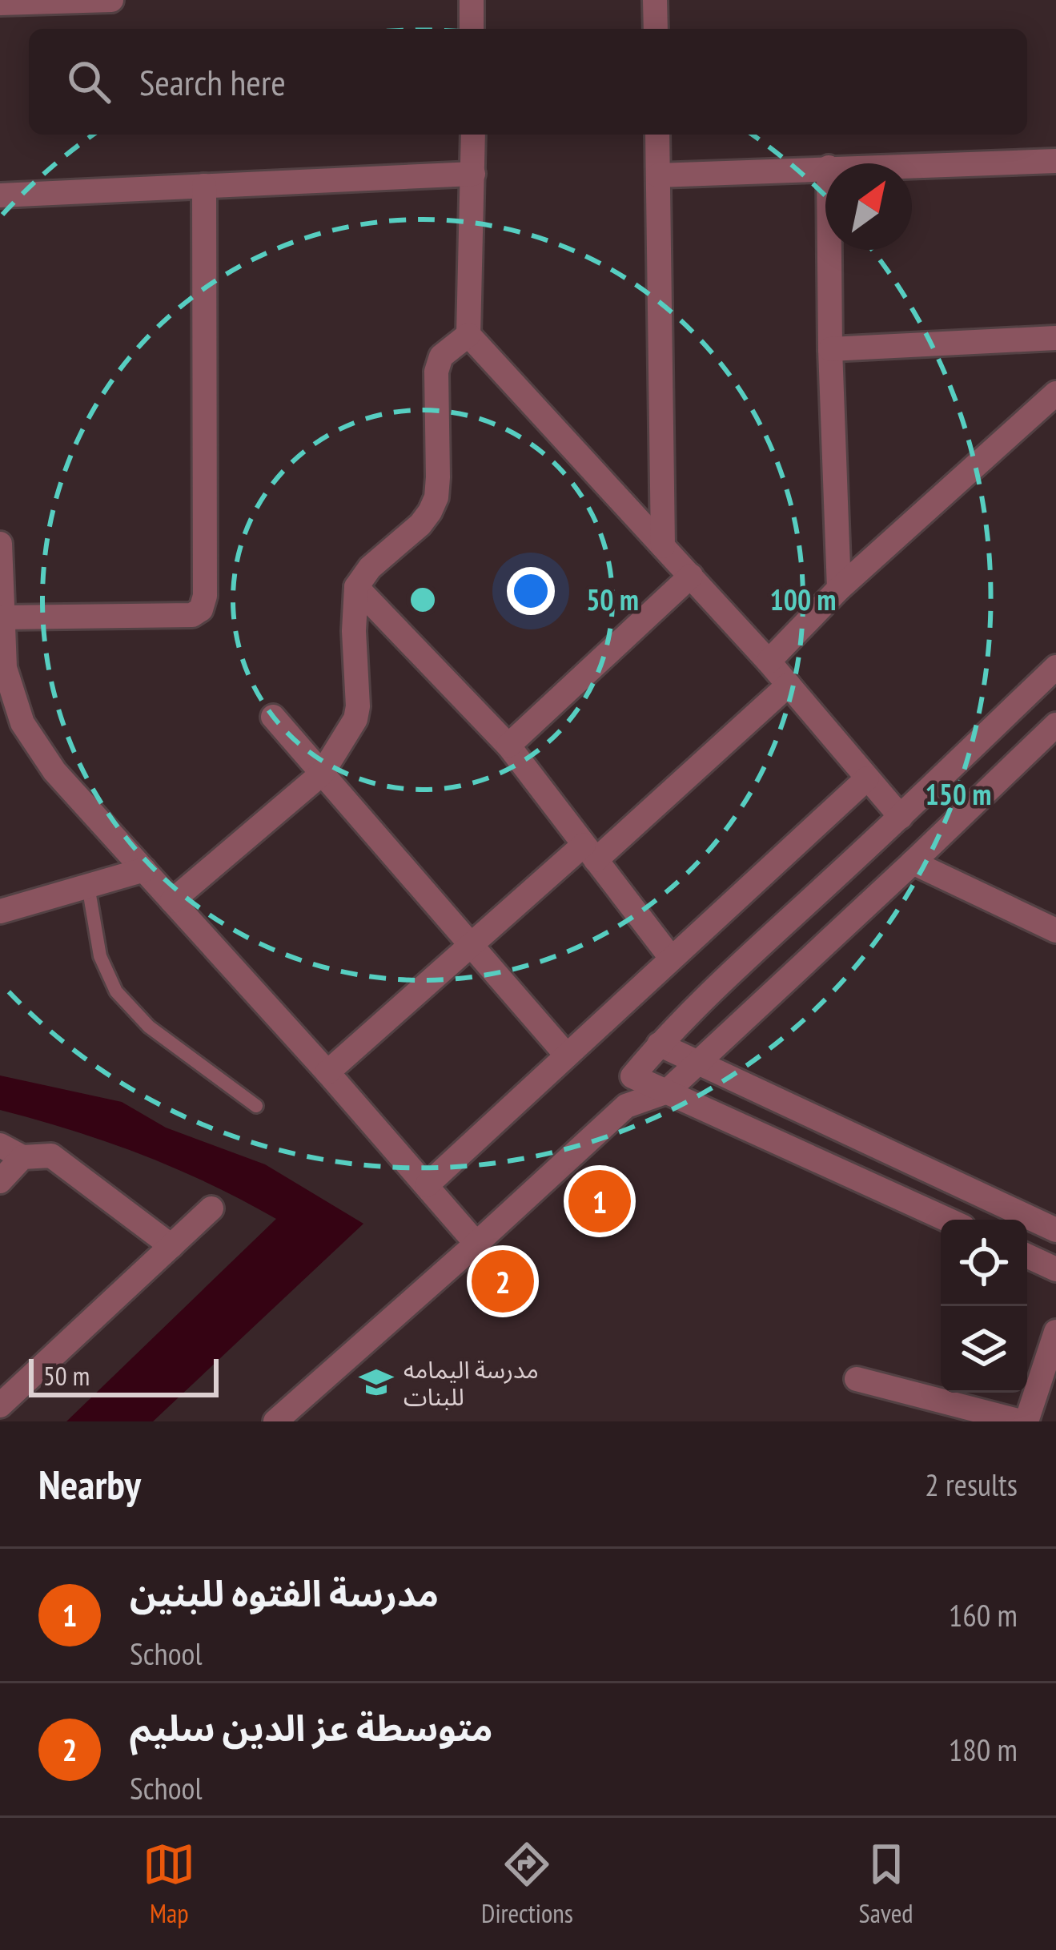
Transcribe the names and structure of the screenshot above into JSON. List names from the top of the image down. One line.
{"places":{"school or university":["مدرسة اليمامه للبنات"]},"scale_bar":"50 m","north":"top right","page":{"search":"Search here","pins":["1","2"],"scale":"50 m","heading":["Nearby","2 results"],"list":[{"mark":"1","name":"مدرسة الفتوه للبنين","note":"School","value":"160 m"},{"mark":"2","name":"متوسطة عز الدين سليم","note":"School","value":"180 m"}],"nav":["Map","Directions","Saved"]},"rings":["50 m","100 m","150 m"]}
